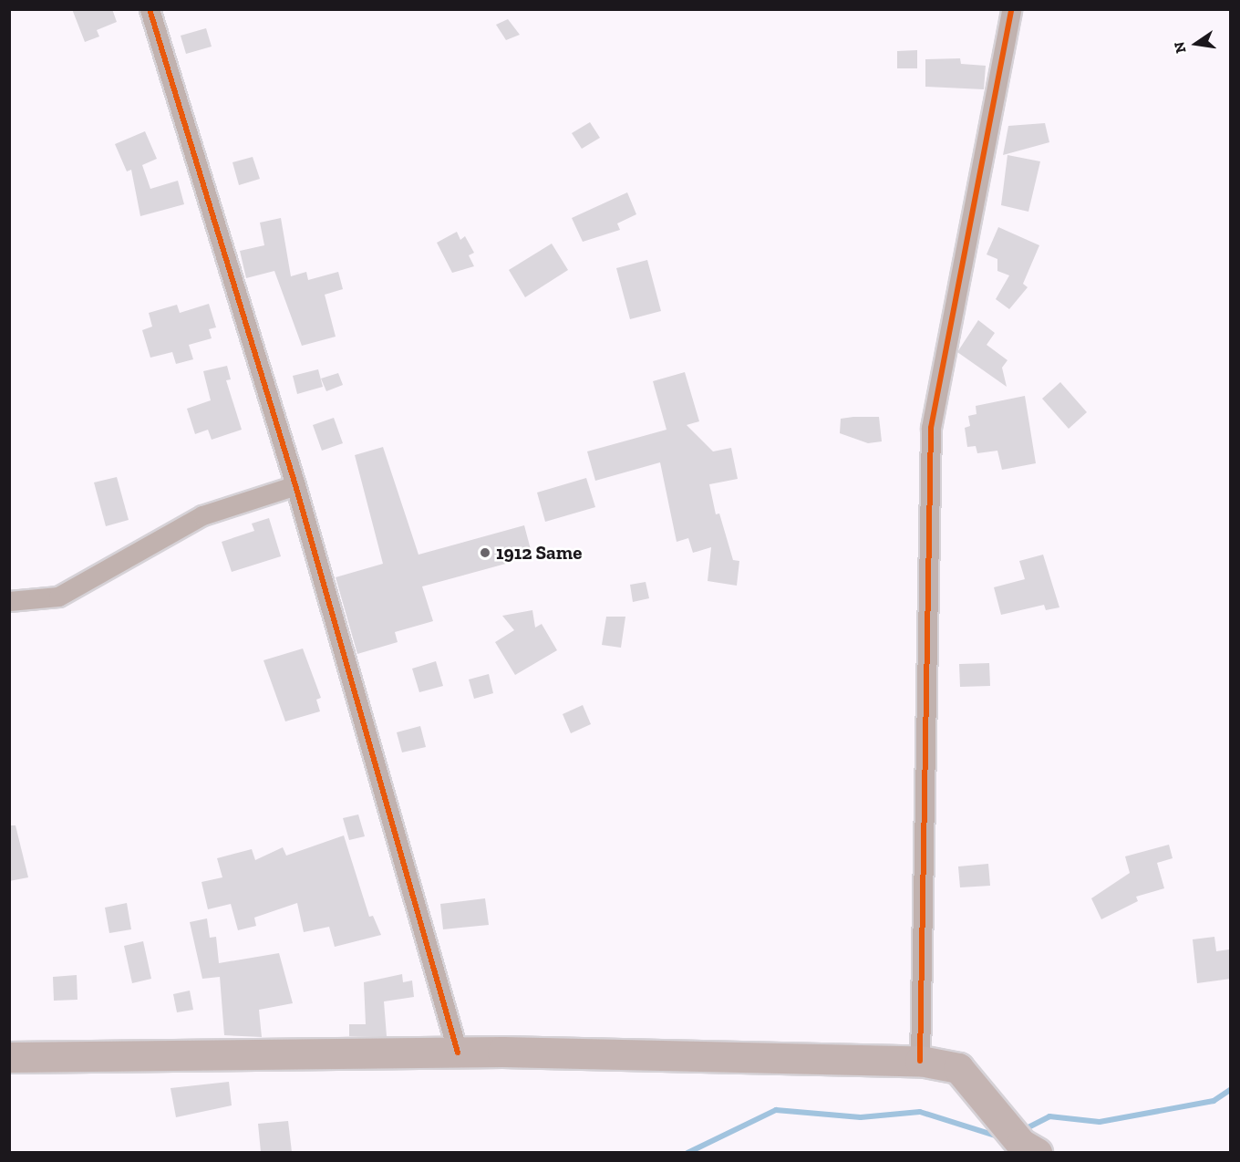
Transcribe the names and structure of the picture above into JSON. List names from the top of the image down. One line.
{"places":["1912 Same"],"north":"left"}
